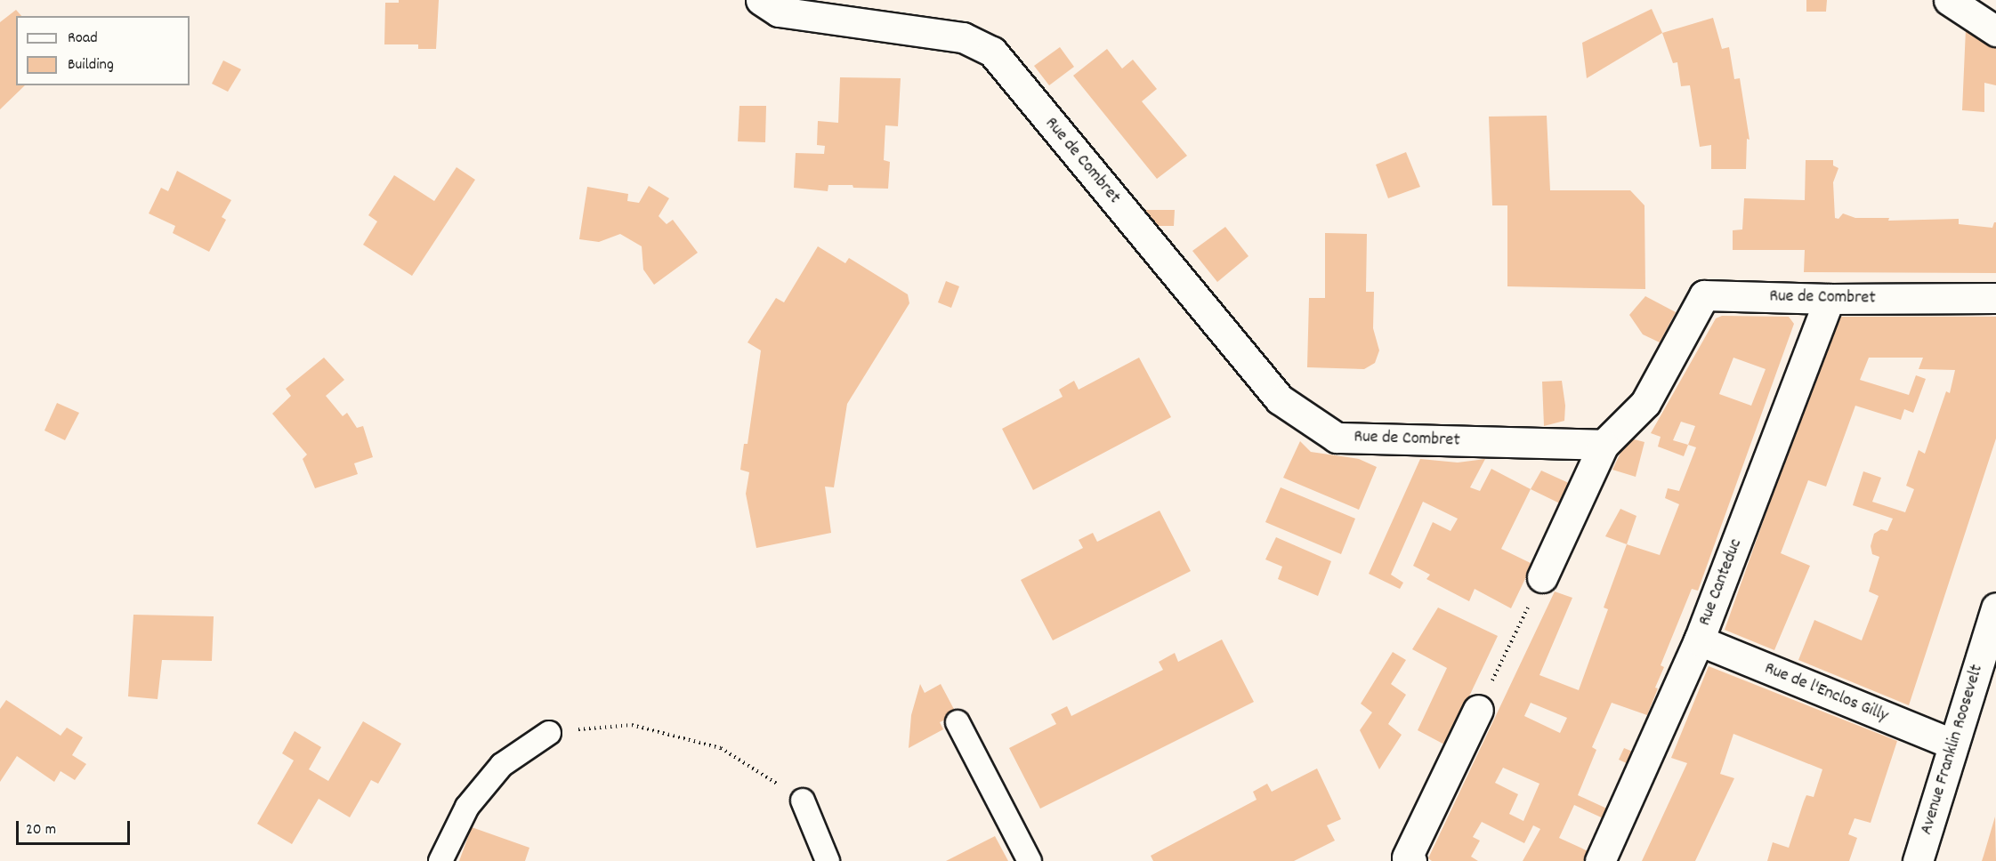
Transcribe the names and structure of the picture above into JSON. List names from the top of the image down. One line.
{"streets":{"street":["Rue de Combret","Rue Canteduc","Rue de l'Enclos Gilly","Avenue Franklin Roosevelt"]},"crossings":[["Rue de Combret","Rue Canteduc"],["Rue Canteduc","Rue de l'Enclos Gilly"],["Rue de l'Enclos Gilly","Avenue Franklin Roosevelt"]],"legend":["Road","Building"],"scale_bar":"20 m"}
